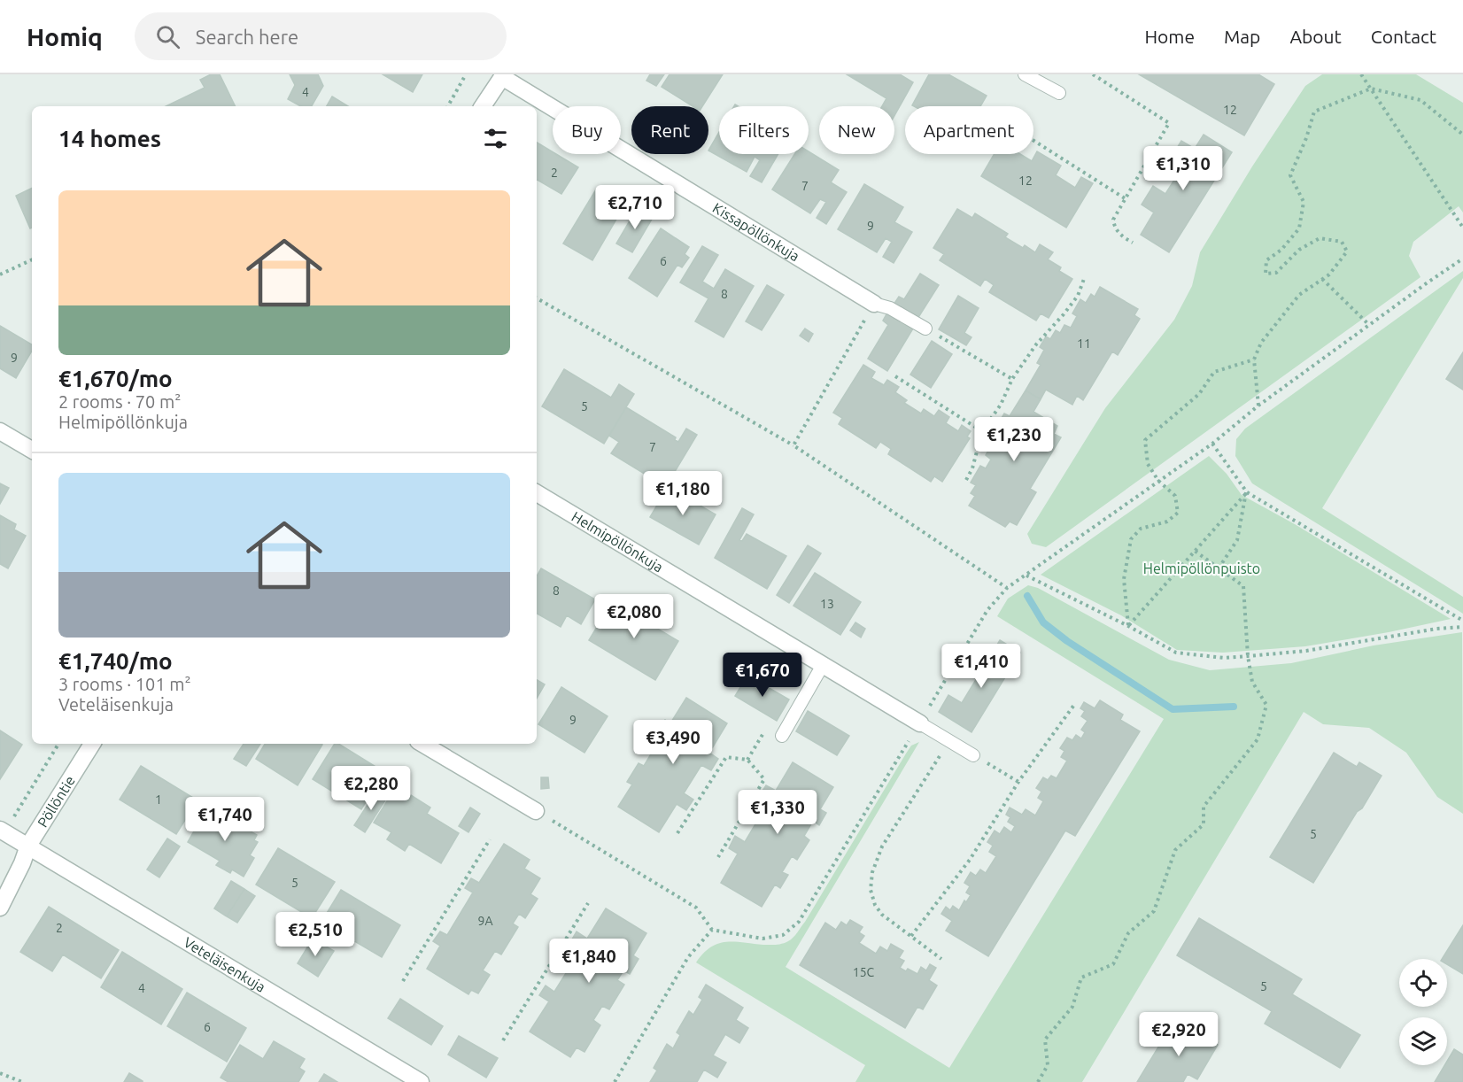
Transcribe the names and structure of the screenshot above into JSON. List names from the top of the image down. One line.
{"streets":{"street":["Kissapöllönkuja","Helmipöllönkuja","Pöllöntie","Veteläisenkuja"]},"crossings":[["Pöllöntie","Veteläisenkuja"]],"parks":["Helmipöllönpuisto"],"house_numbers":["4","12","2","12","7","9","6","8","11","9","5","7","8","13","9","1","5","5","9A","2","15C","5","4","6"],"page":{"header":"Homiq","search":"Search here","nav":["Home","Map","About","Contact"],"chip":["Buy","Rent","Filters","New","Apartment"],"heading":"14 homes","price":["€1,310","€2,710","€1,230","€1,180","€2,080","€1,410","€1,670","€3,490","€2,280","€1,330","€1,740","€2,510","€1,840","€2,920"],"list":[{"name":"€1,670/mo","note":"2 rooms · 70 m² · Helmipöllönkuja"},{"name":"€1,740/mo","note":"3 rooms · 101 m² · Veteläisenkuja"}]}}
